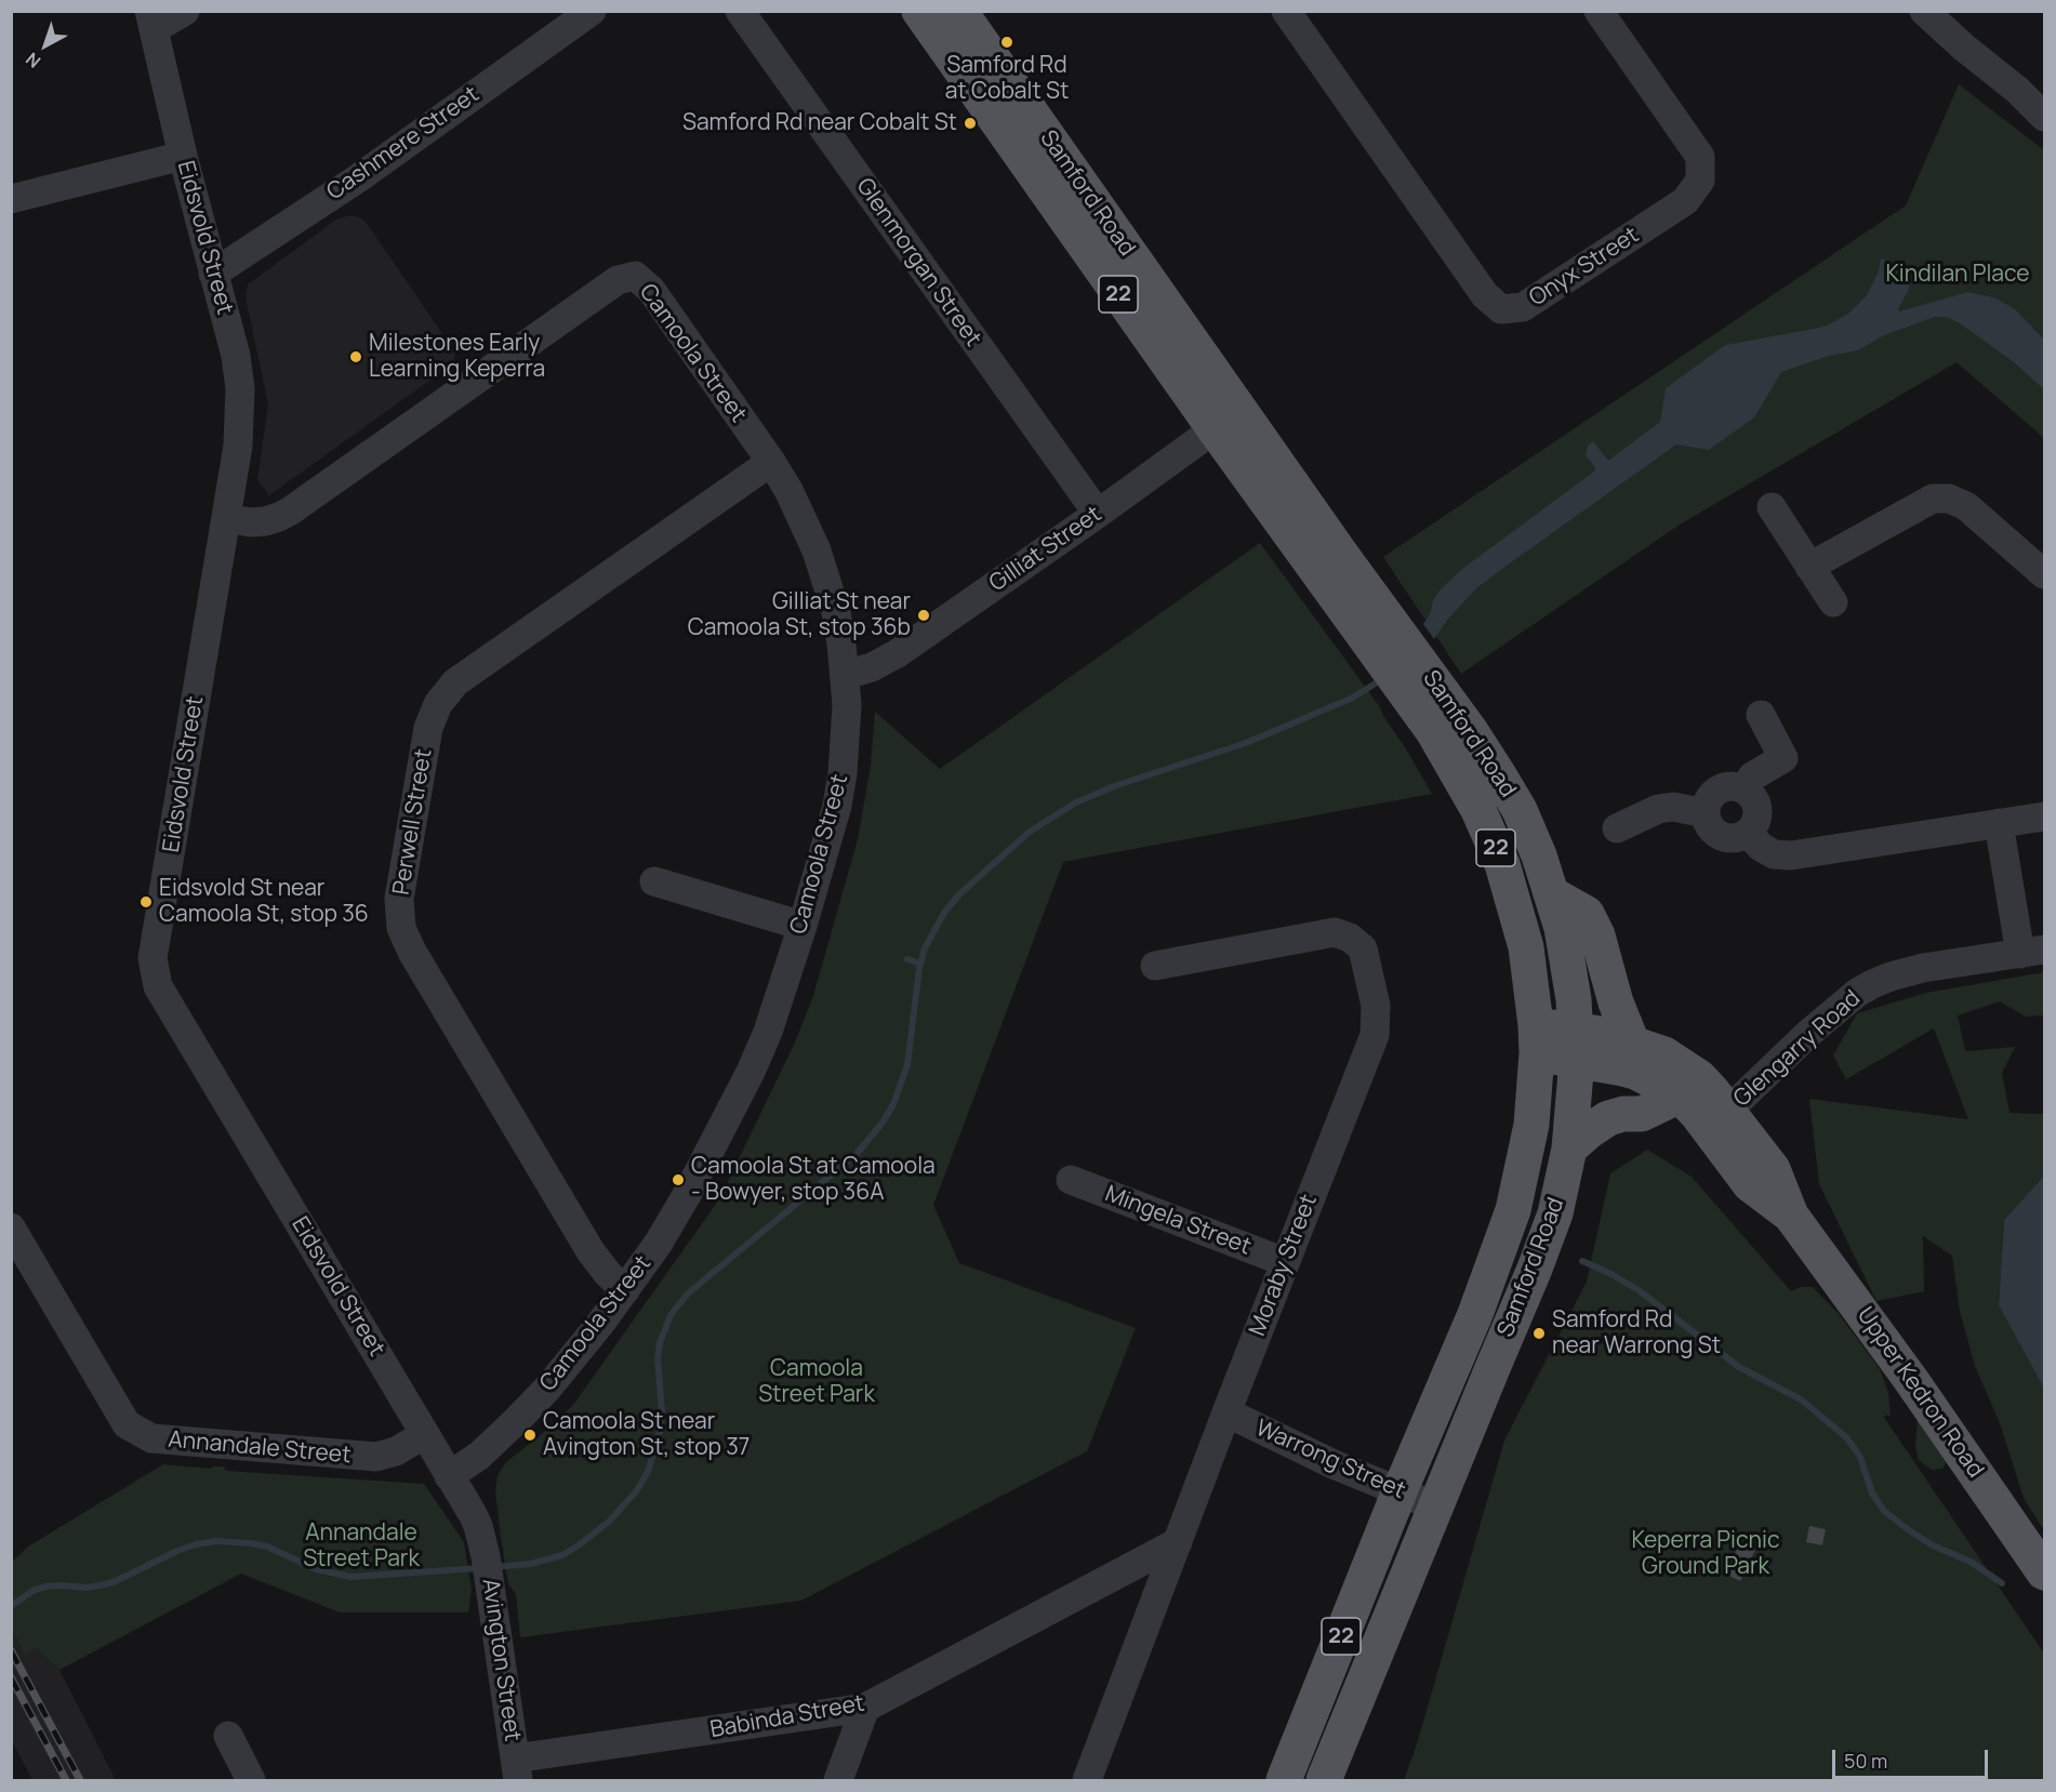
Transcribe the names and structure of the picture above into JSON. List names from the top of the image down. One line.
{"streets":{"main road":["Samford Road","22","Upper Kedron Road"],"street":["Cashmere Street","Eidsvold Street","Glenmorgan Street","Onyx Street","Camoola Street","Gilliat Street","Perwell Street","Glengarry Road","Mingela Street","Moraby Street","Annandale Street","Warrong Street","Avington Street","Babinda Street"]},"crossings":[["Cashmere Street","Eidsvold Street"],["Samford Road","Gilliat Street"],["Samford Road","Upper Kedron Road"],["Samford Road","Warrong Street"],["Eidsvold Street","Camoola Street"],["Eidsvold Street","Annandale Street"],["Eidsvold Street","Avington Street"],["Glenmorgan Street","Gilliat Street"],["Camoola Street","Gilliat Street"],["Camoola Street","Perwell Street"],["Glengarry Road","Upper Kedron Road"],["Mingela Street","Moraby Street"],["Moraby Street","Warrong Street"],["Moraby Street","Babinda Street"],["Avington Street","Babinda Street"]],"parks":["Kindilan Place","Camoola Street Park","Annandale Street Park","Keperra Picnic Ground Park"],"places":["Samford Rd at Cobalt St","Samford Rd near Cobalt St","Milestones Early Learning Keperra","Gilliat St near Camoola St, stop 36b","Eidsvold St near Camoola St, stop 36","Camoola St at Camoola - Bowyer, stop 36A","Samford Rd near Warrong St","Camoola St near Avington St, stop 37"],"scale_bar":"50 m","north":"bottom left"}
